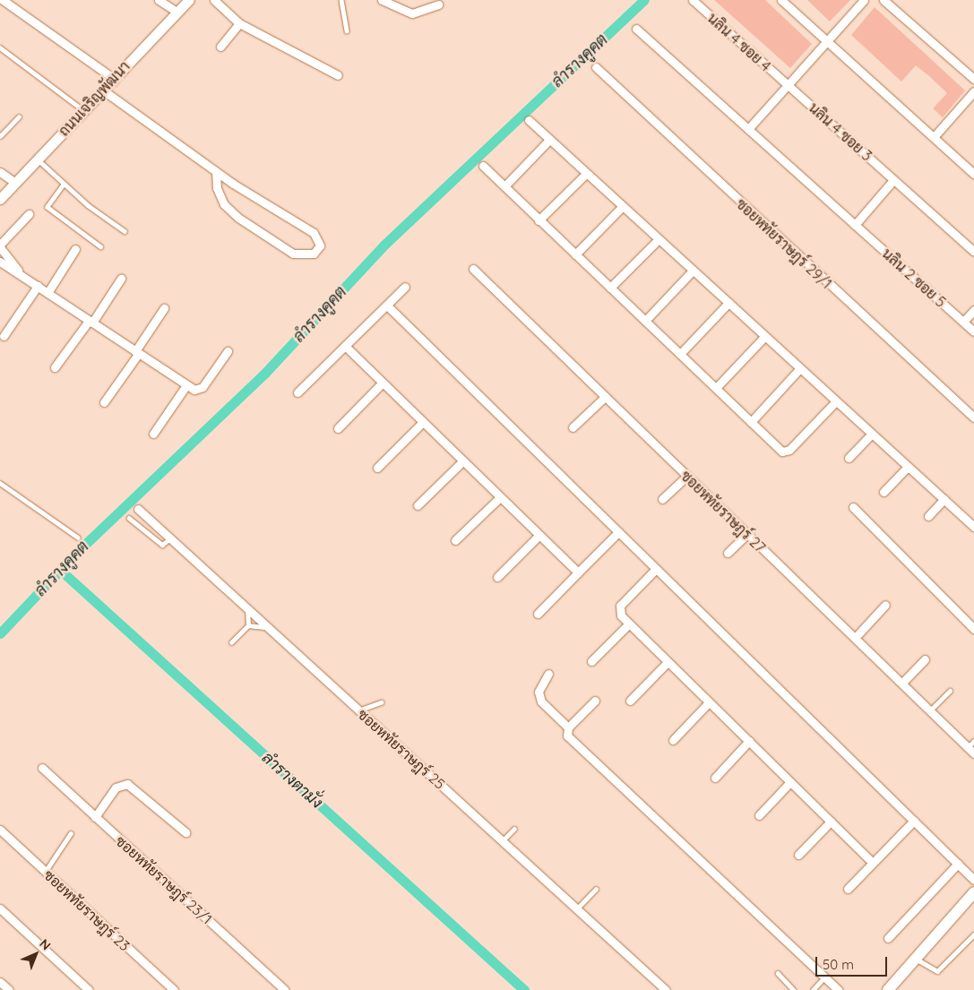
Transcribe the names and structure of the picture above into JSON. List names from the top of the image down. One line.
{"streets":{"street":["นลิน 4 ซอย 4","ถนนเจริญพัฒนา","นลิน 4 ซอย 3","ซอยหทัยราษฎร์ 29/1","นลิน 2 ซอย 5","ซอยหทัยราษฎร์ 27","ซอยหทัยราษฎร์ 25","ซอยหทัยราษฎร์ 23/1","ซอยหทัยราษฎร์ 23"]},"crossings":[["นลิน 4 ซอย 4","นลิน 4 ซอย 3"]],"water":["ลำรางคูคต","ลำรางตามั่ง"],"scale_bar":"50 m","north":"top right"}
